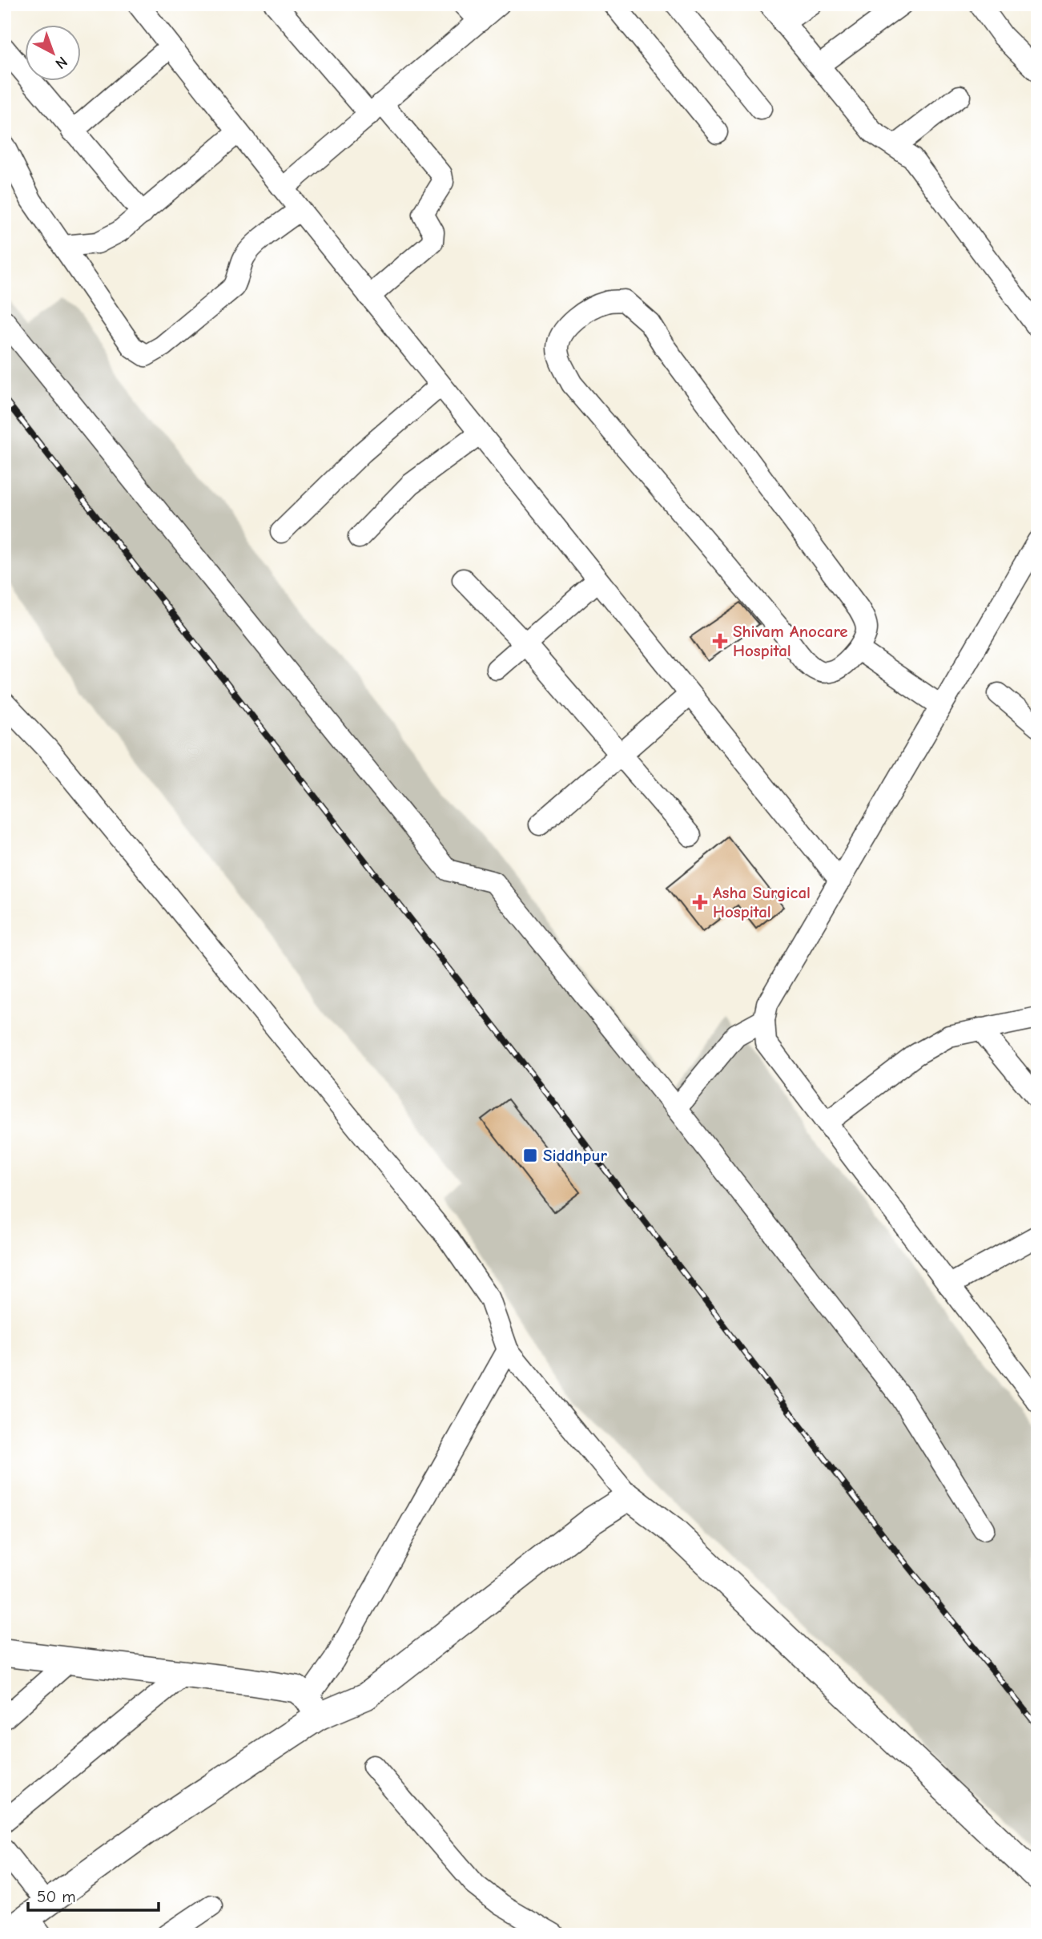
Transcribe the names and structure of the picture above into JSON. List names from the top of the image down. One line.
{"places":{"health":["Shivam Anocare Hospital","Asha Surgical Hospital"],"transit":["Siddhpur"]},"scale_bar":"50 m","north":"bottom right"}
